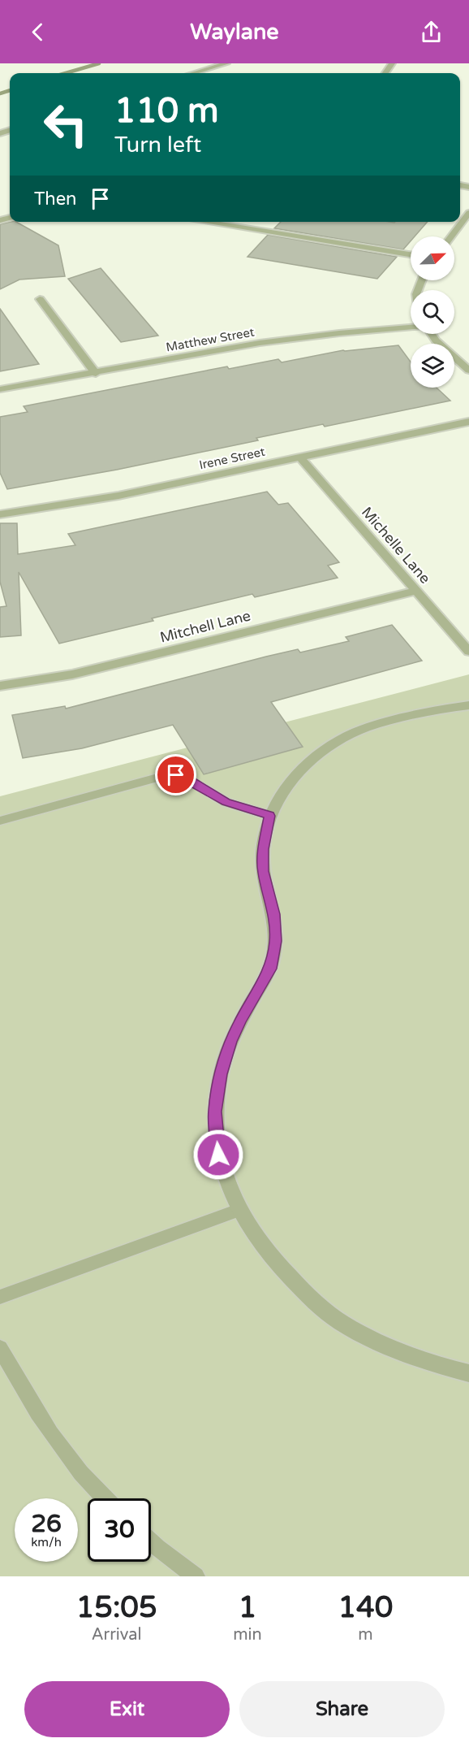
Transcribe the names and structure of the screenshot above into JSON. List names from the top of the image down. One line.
{"streets":{"street":["Matthew Street","Irene Street","Michelle Lane","Mitchell Lane"]},"crossings":[["Irene Street","Michelle Lane"],["Michelle Lane","Mitchell Lane"]],"north":"top right","page":{"header":"Waylane","turn":["110 m","Turn left"],"then":"Then","speed":"26 km/h","limit":"30","eta":["15:05","Arrival","1","min","140","m"],"buttons":["Exit","Share"]}}
